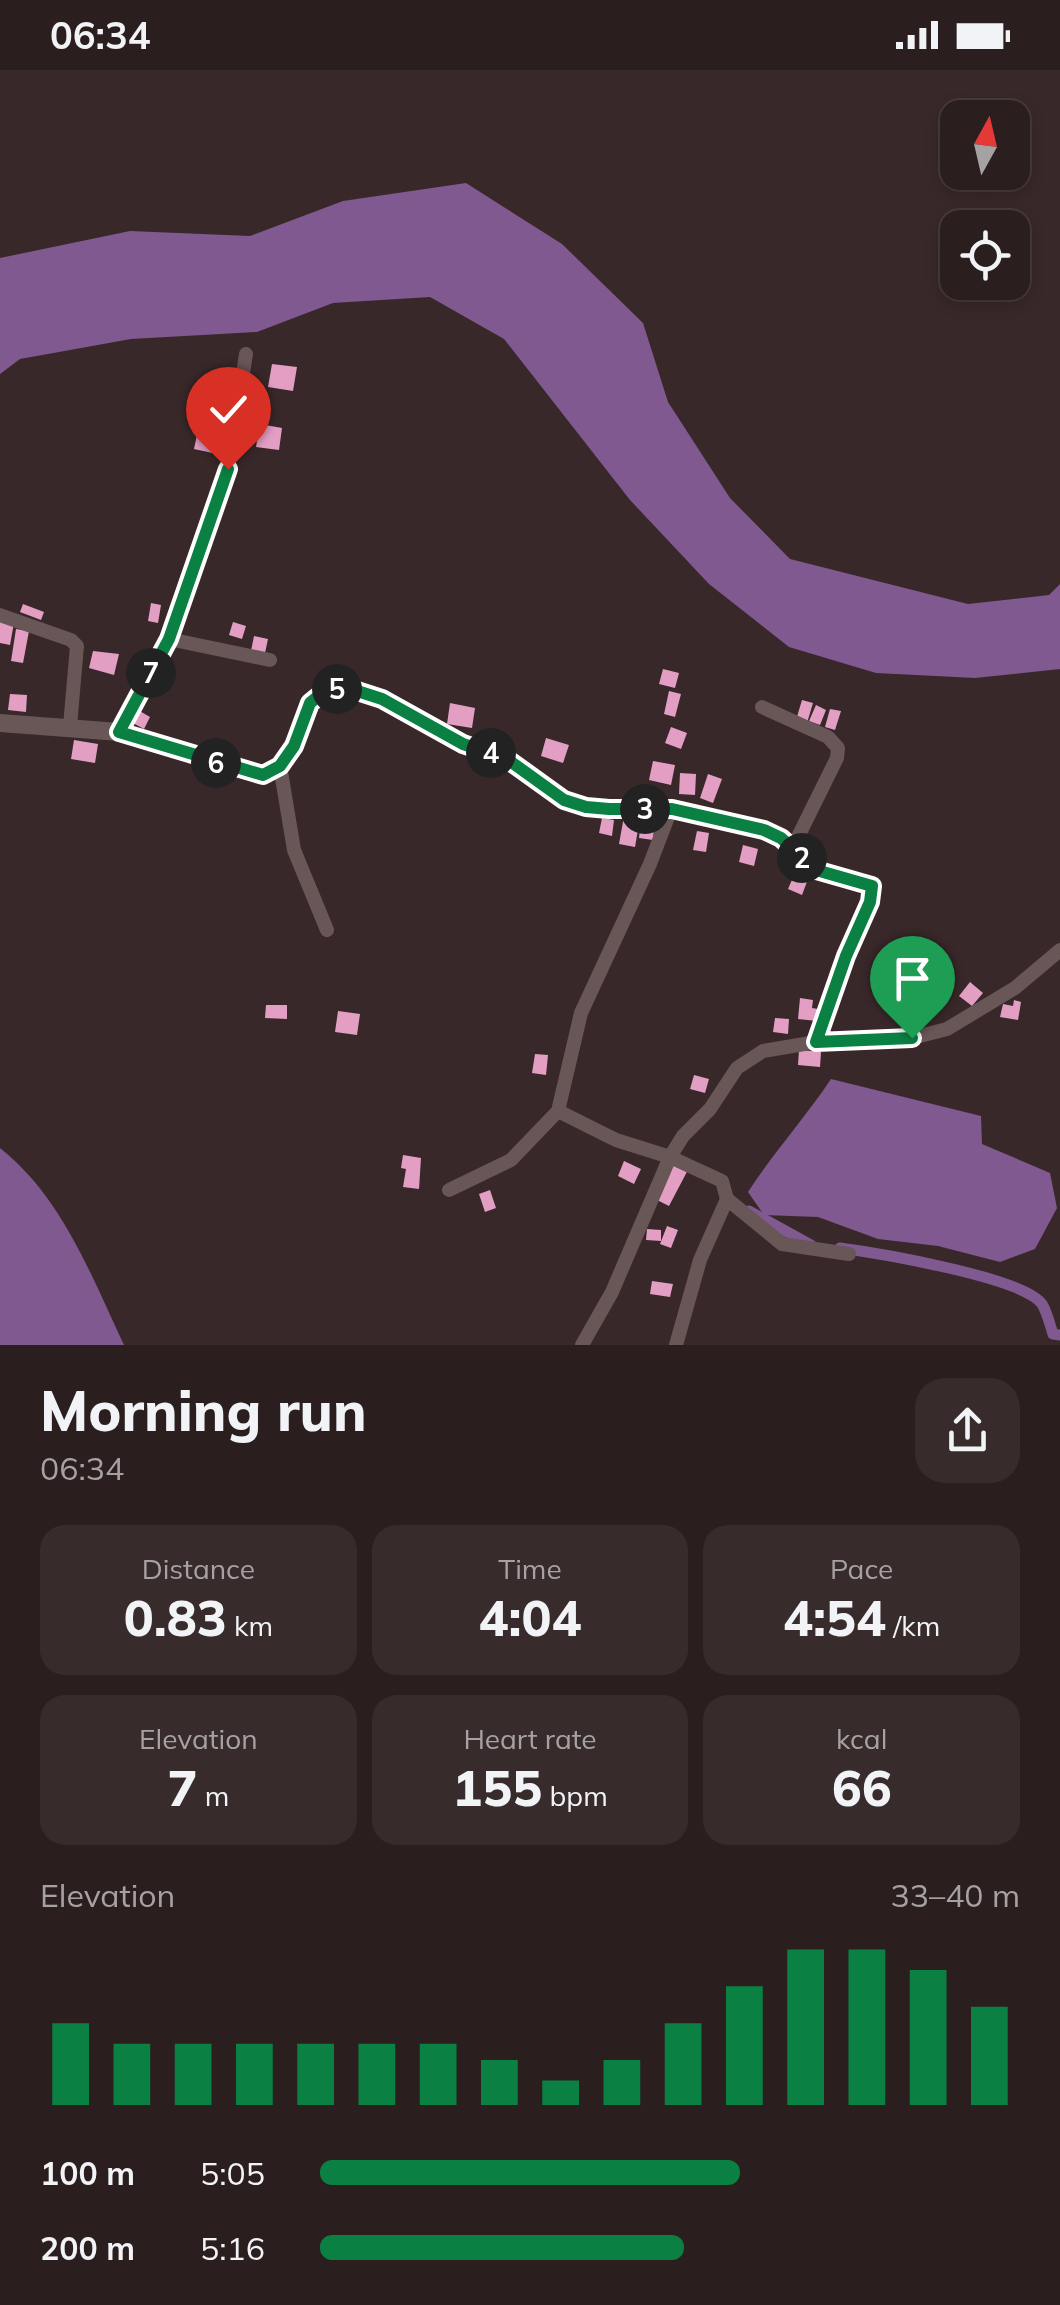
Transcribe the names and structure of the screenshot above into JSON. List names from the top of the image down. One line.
{"north":"top","page":{"status":"06:34","pins":["7","5","4","6","3","2"],"heading":["Morning run","06:34"],"stats":[["Distance","0.83 km"],["Time","4:04"],["Pace","4:54 /km"],["Elevation","7 m"],["Heart rate","155 bpm"],["kcal","66"]],"chart":["Elevation","33–40 m"],"list":[{"name":"100 m","note":"5:05"},{"name":"200 m","note":"5:16"}]}}
